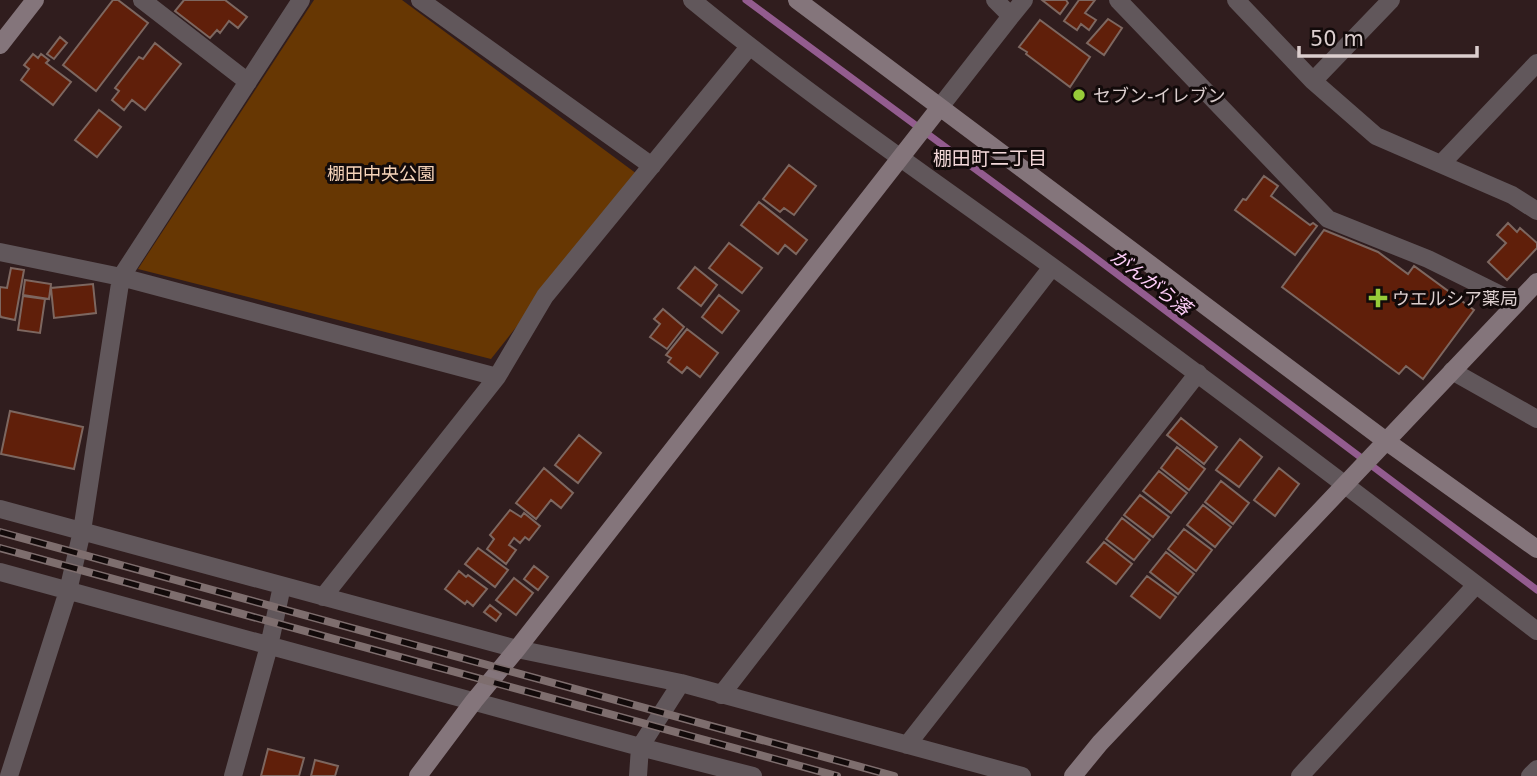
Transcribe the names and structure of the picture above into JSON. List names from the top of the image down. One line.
{"districts":["棚田町二丁目"],"water":["がんがら落"],"parks":["棚田中央公園"],"places":{"other":["セブン-イレブン"],"health":["ウエルシア薬局"]},"scale_bar":"50 m"}
